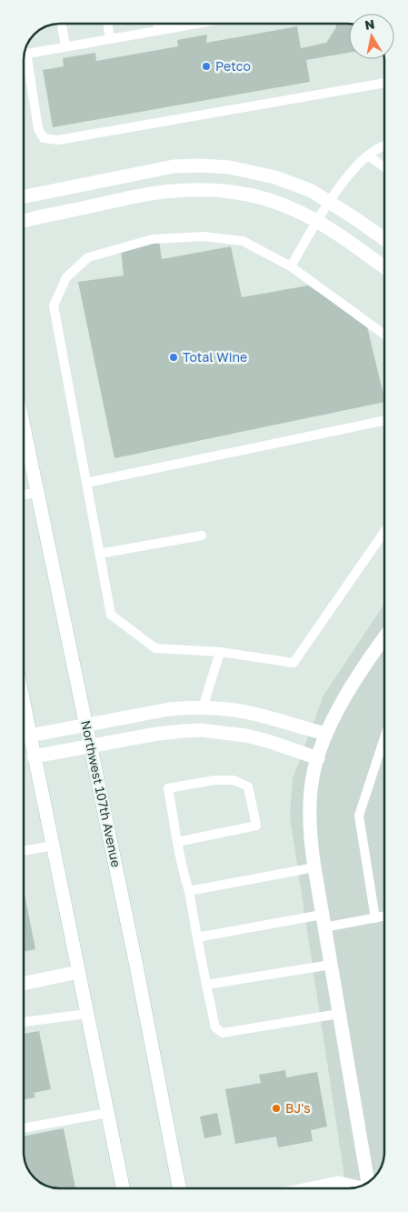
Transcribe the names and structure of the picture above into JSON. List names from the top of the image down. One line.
{"streets":{"street":["Northwest 107th Avenue"]},"places":["Petco","Total Wine","BJ's"],"north":"top"}
